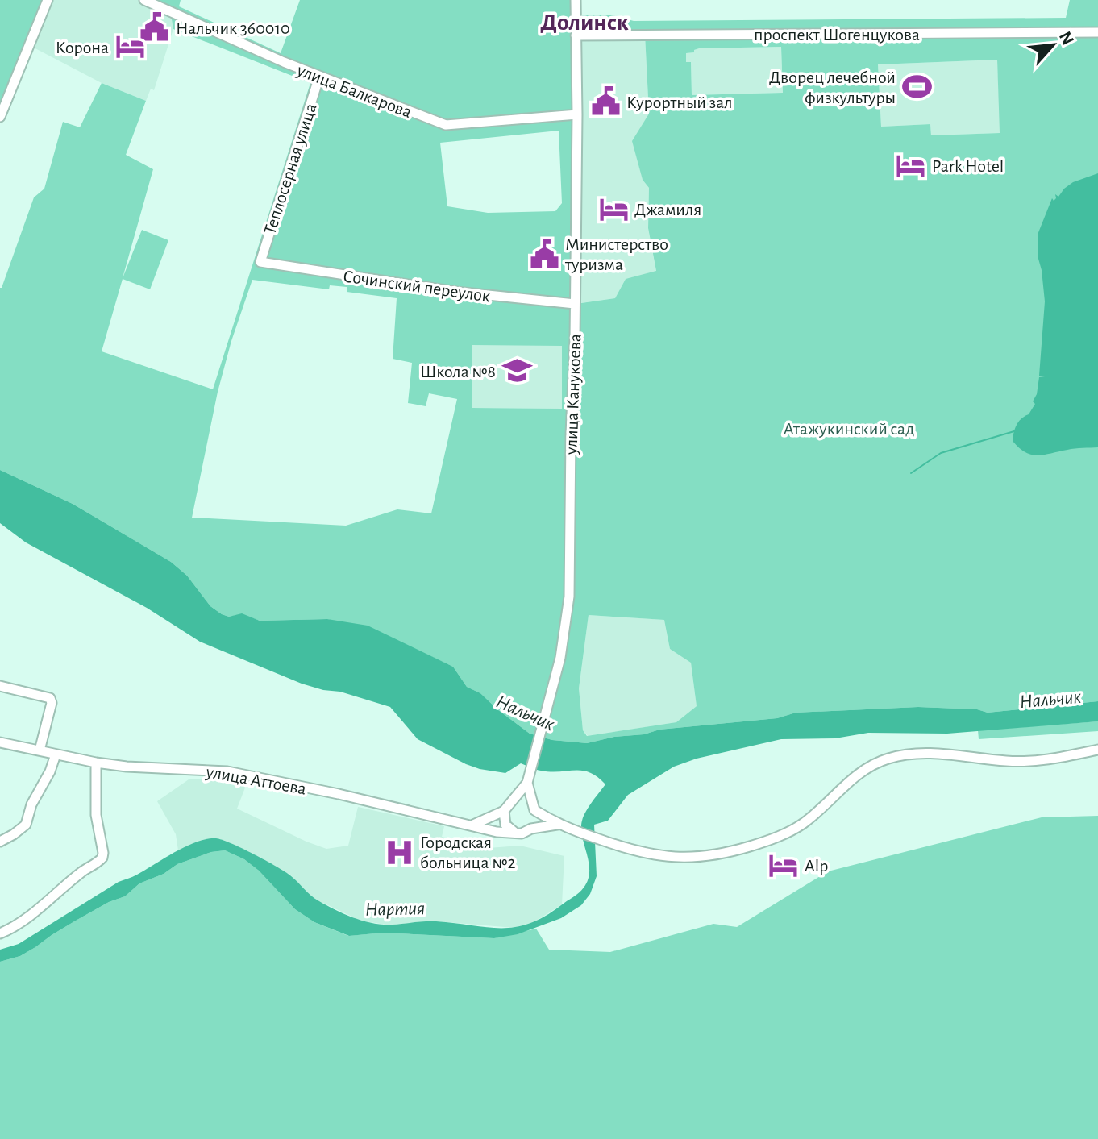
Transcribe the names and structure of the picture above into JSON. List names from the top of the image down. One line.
{"streets":{"street":["проспект Шогенцукова","улица Балкарова","Теплосерная улица","Сочинский переулок","улица Канукоева","улица Аттоева"]},"crossings":[["проспект Шогенцукова","улица Канукоева"],["улица Балкарова","Теплосерная улица"],["улица Балкарова","улица Канукоева"],["Теплосерная улица","Сочинский переулок"],["Сочинский переулок","улица Канукоева"]],"districts":["Долинск"],"water":["Нальчик","Нартия"],"parks":["Атажукинский сад"],"places":{"public building":["Нальчик 360010","Курортный зал","Министерство туризма"],"hotel":["Корона","Park Hotel","Джамиля","Alp"],"sports":["Дворец лечебной физкультуры"],"school or university":["Школа №8"],"hospital":["Городская больница №2"]},"north":"top right"}
